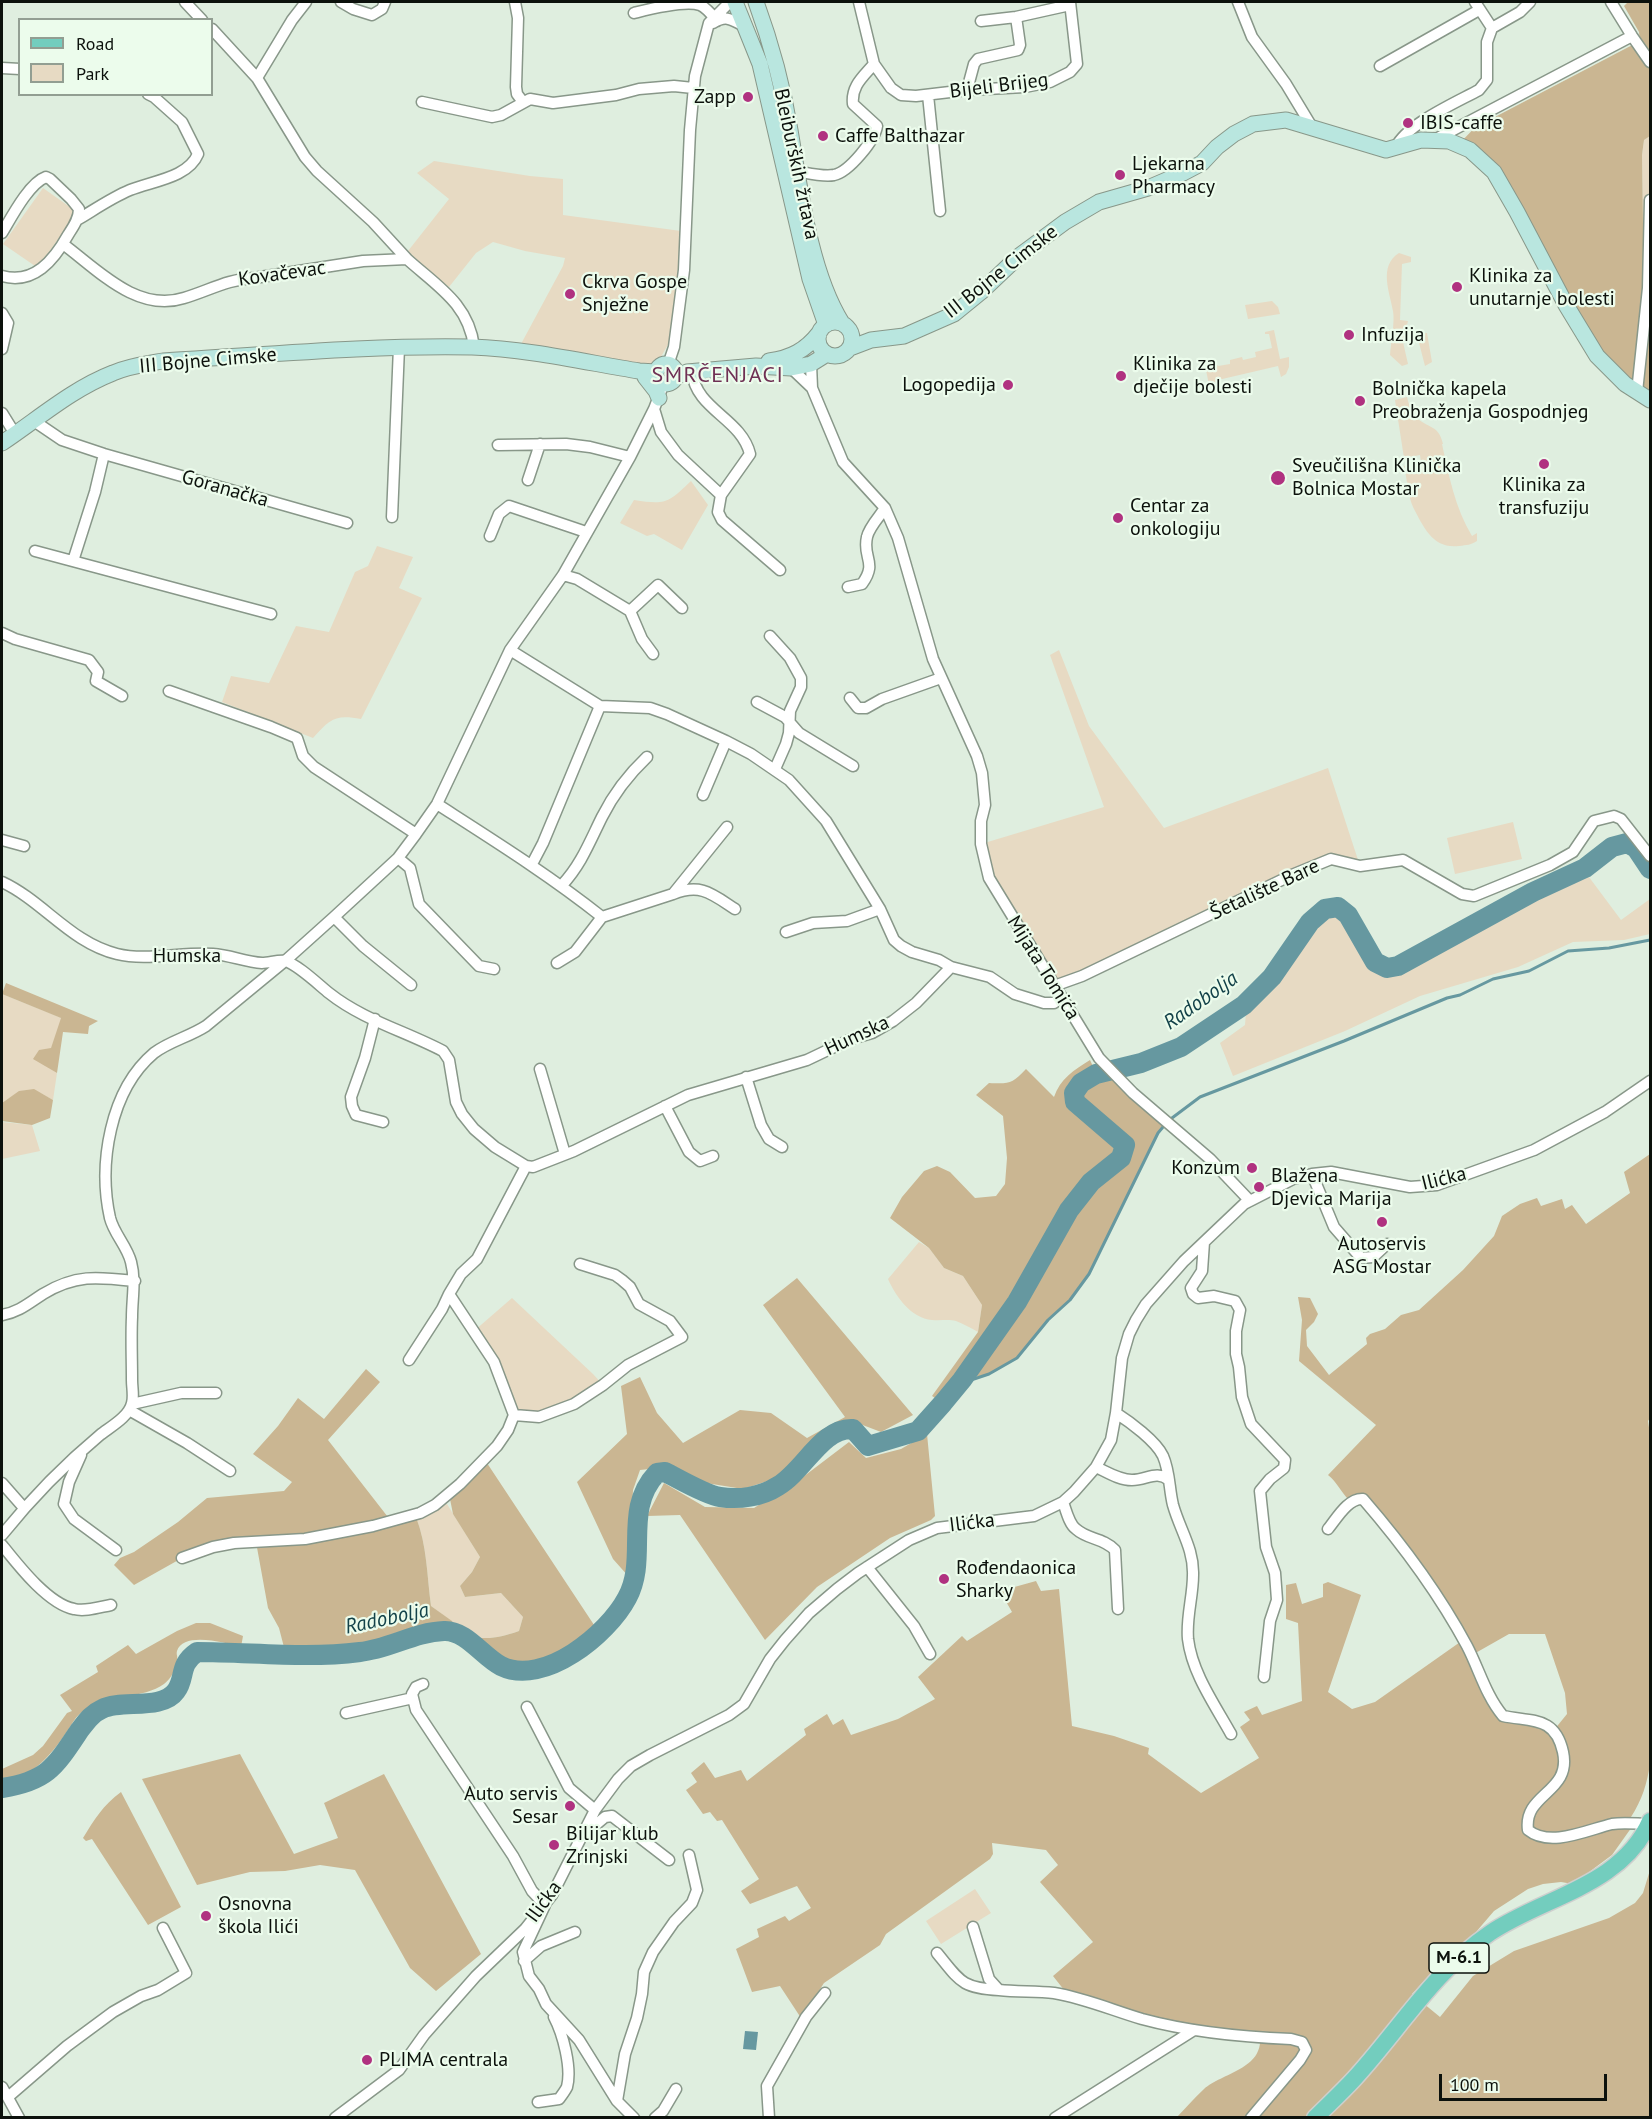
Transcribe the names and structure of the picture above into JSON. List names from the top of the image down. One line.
{"streets":{"main road":["M-6.1"],"street":["Bijeli Brijeg","Bleiburških žrtava","III Bojne Cimske","Kovačevac","Goranačka","Šetalište Bare","Humska","Mijata Tomića","Ilićka"]},"crossings":[["Bleiburških žrtava","III Bojne Cimske"],["Bleiburških žrtava","Humska"],["III Bojne Cimske","Goranačka"],["III Bojne Cimske","Mijata Tomića"],["Šetalište Bare","Mijata Tomića"],["Mijata Tomića","Ilićka"]],"districts":["SMRČENJACI"],"water":["Radobolja"],"places":["Zapp","IBIS-caffe","Caffe Balthazar","Ljekarna Pharmacy","Klinika za unutarnje bolesti","Ckrva Gospe Snježne","Infuzija","Klinika za dječije bolesti","Logopedija","Bolnička kapela Preobraženja Gospodnjeg","Klinika za transfuziju","Sveučilišna Klinička Bolnica Mostar","Centar za onkologiju","Konzum","Blažena Djevica Marija","Autoservis ASG Mostar","Rođendaonica Sharky","Auto servis Sesar","Bilijar klub Zrinjski","Osnovna škola Ilići","PLIMA centrala"],"legend":["Road","Park"],"scale_bar":"100 m"}
